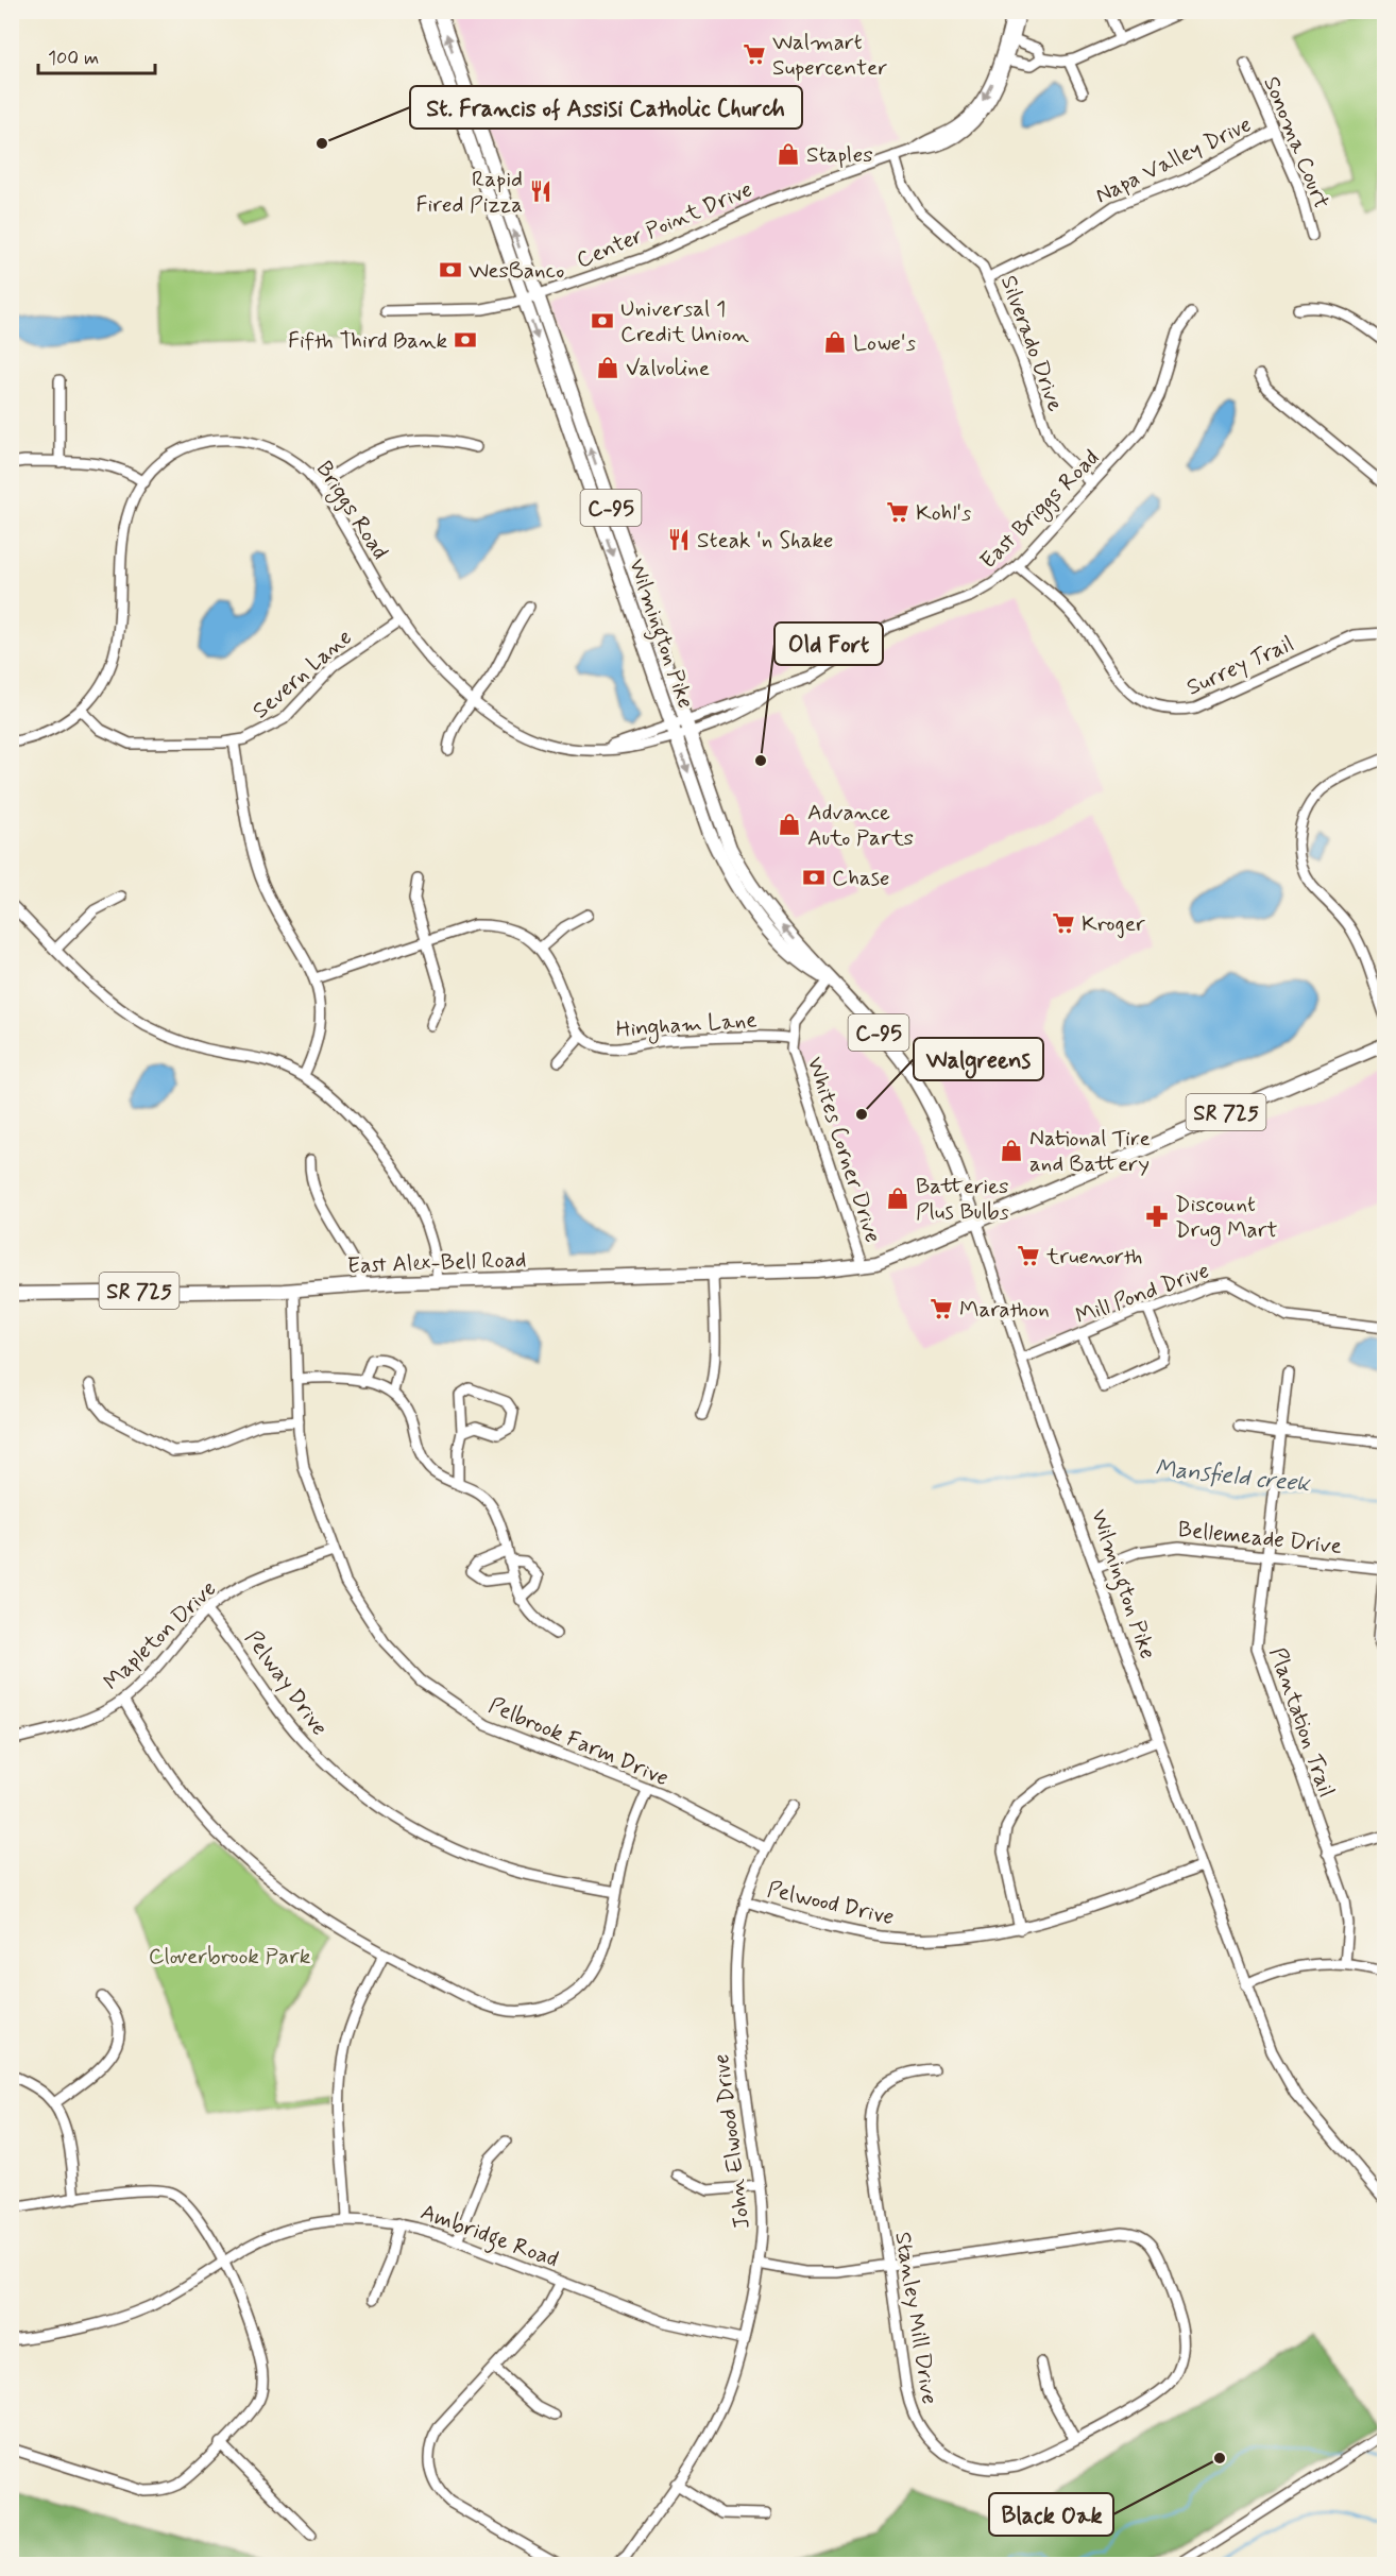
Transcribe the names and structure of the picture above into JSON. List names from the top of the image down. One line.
{"streets":{"main road":["C-95","Wilmington Pike","SR 725","East Alex-Bell Road"],"street":["Sonoma Court","Napa Valley Drive","Center Point Drive","Silverado Drive","East Briggs Road","Briggs Road","Surrey Trail","Severn Lane","Hingham Lane","Whites Corner Drive","Mill Pond Drive","Bellemeade Drive","Mapleton Drive","Pelway Drive","Plantation Trail","Pelbrook Farm Drive","Pelwood Drive","John Elwood Drive","Ambridge Road","Stanley Mill Drive"]},"crossings":[["Sonoma Court","Napa Valley Drive"],["Napa Valley Drive","Silverado Drive"],["Center Point Drive","Silverado Drive"],["Center Point Drive","Wilmington Pike"],["Silverado Drive","East Briggs Road"],["East Briggs Road","Briggs Road"],["East Briggs Road","Wilmington Pike"],["East Briggs Road","Surrey Trail"],["Briggs Road","Wilmington Pike"],["Briggs Road","Severn Lane"],["Wilmington Pike","SR 725"],["Wilmington Pike","Whites Corner Drive"],["Wilmington Pike","Mill Pond Drive"],["Wilmington Pike","Bellemeade Drive"],["Wilmington Pike","Pelwood Drive"],["Hingham Lane","Whites Corner Drive"],["SR 725","Whites Corner Drive"],["SR 725","East Alex-Bell Road"],["Whites Corner Drive","East Alex-Bell Road"],["East Alex-Bell Road","Pelbrook Farm Drive"],["Bellemeade Drive","Plantation Trail"],["Mapleton Drive","Pelway Drive"],["Mapleton Drive","Pelbrook Farm Drive"],["Pelbrook Farm Drive","John Elwood Drive"],["Pelwood Drive","John Elwood Drive"],["John Elwood Drive","Ambridge Road"]],"water":["Mansfield creek"],"parks":["Cloverbrook Park"],"places":{"supermarket":["Walmart Supercenter","Kohl's","Kroger","truenorth","Marathon"],"other":["St. Francis of Assisi Catholic Church","Old Fort","Walgreens","Black Oak"],"shop":["Staples","Lowe's","Valvoline","Advance Auto Parts","National Tire and Battery","Batteries Plus Bulbs"],"restaurant":["Rapid Fired Pizza","Steak 'n Shake"],"bank":["WesBanco","Universal 1 Credit Union","Fifth Third Bank","Chase"],"pharmacy":["Discount Drug Mart"]},"scale_bar":"100 m"}
